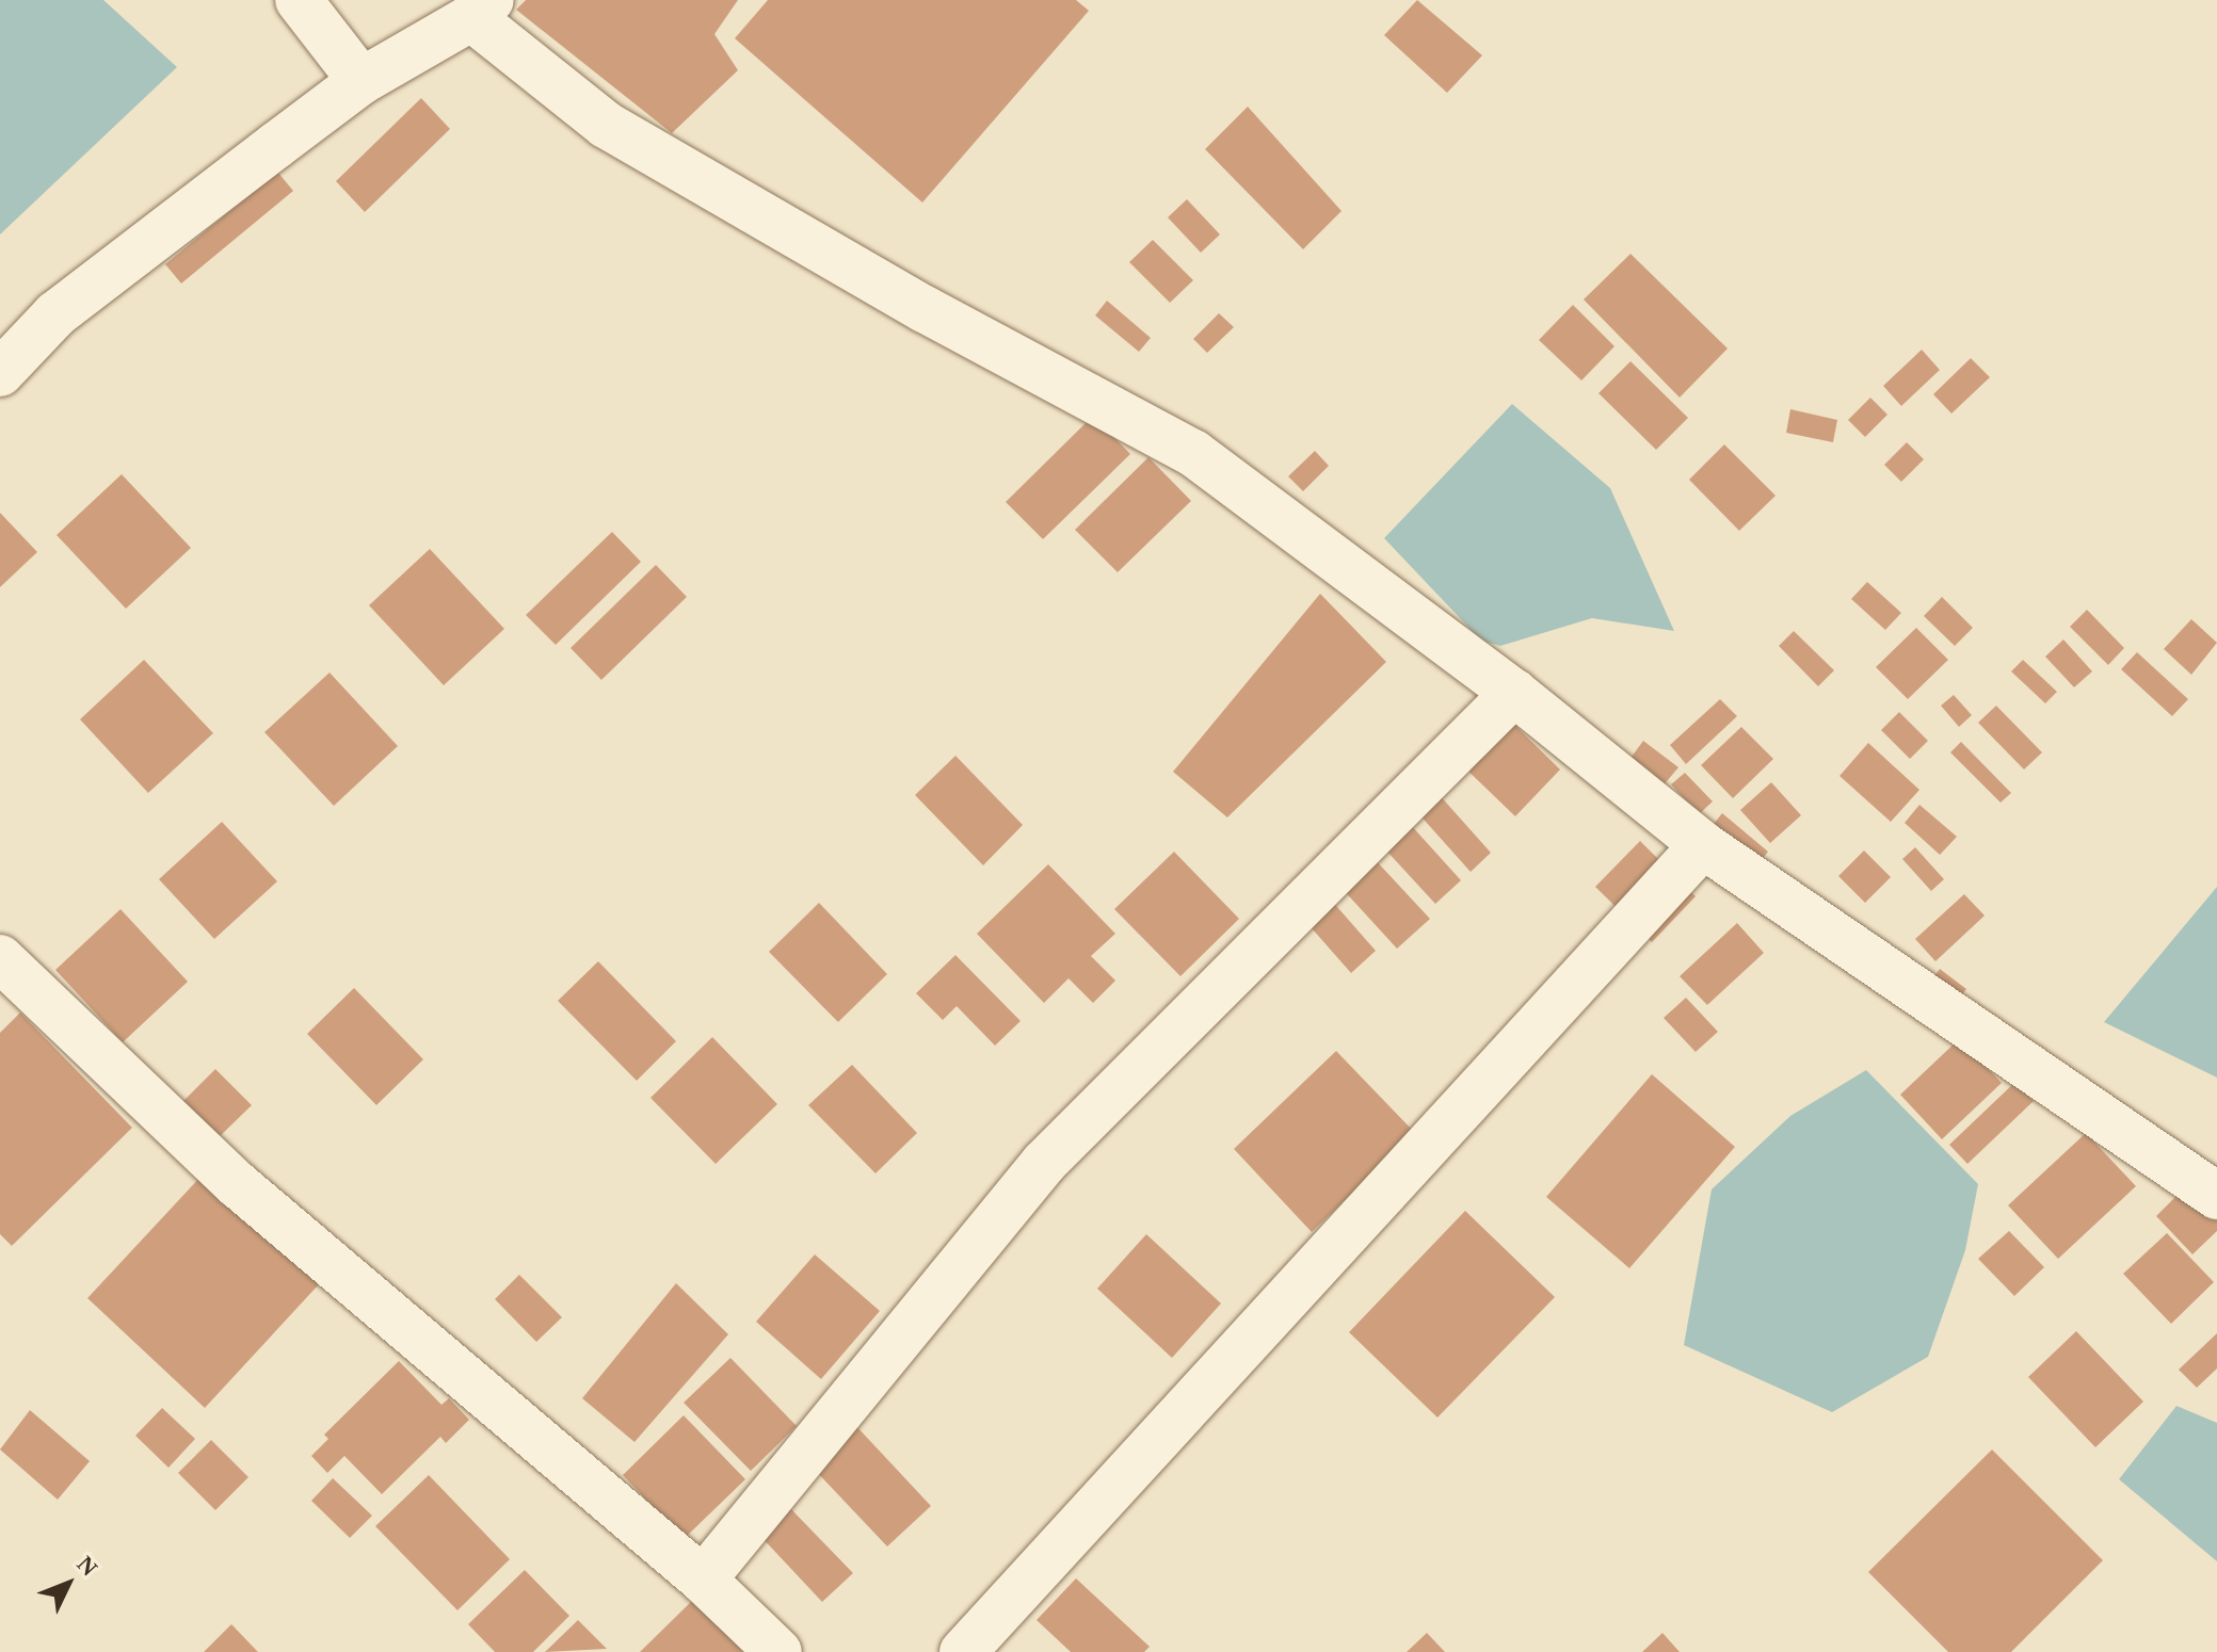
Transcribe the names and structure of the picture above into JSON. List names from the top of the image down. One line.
{"north":"top right"}
